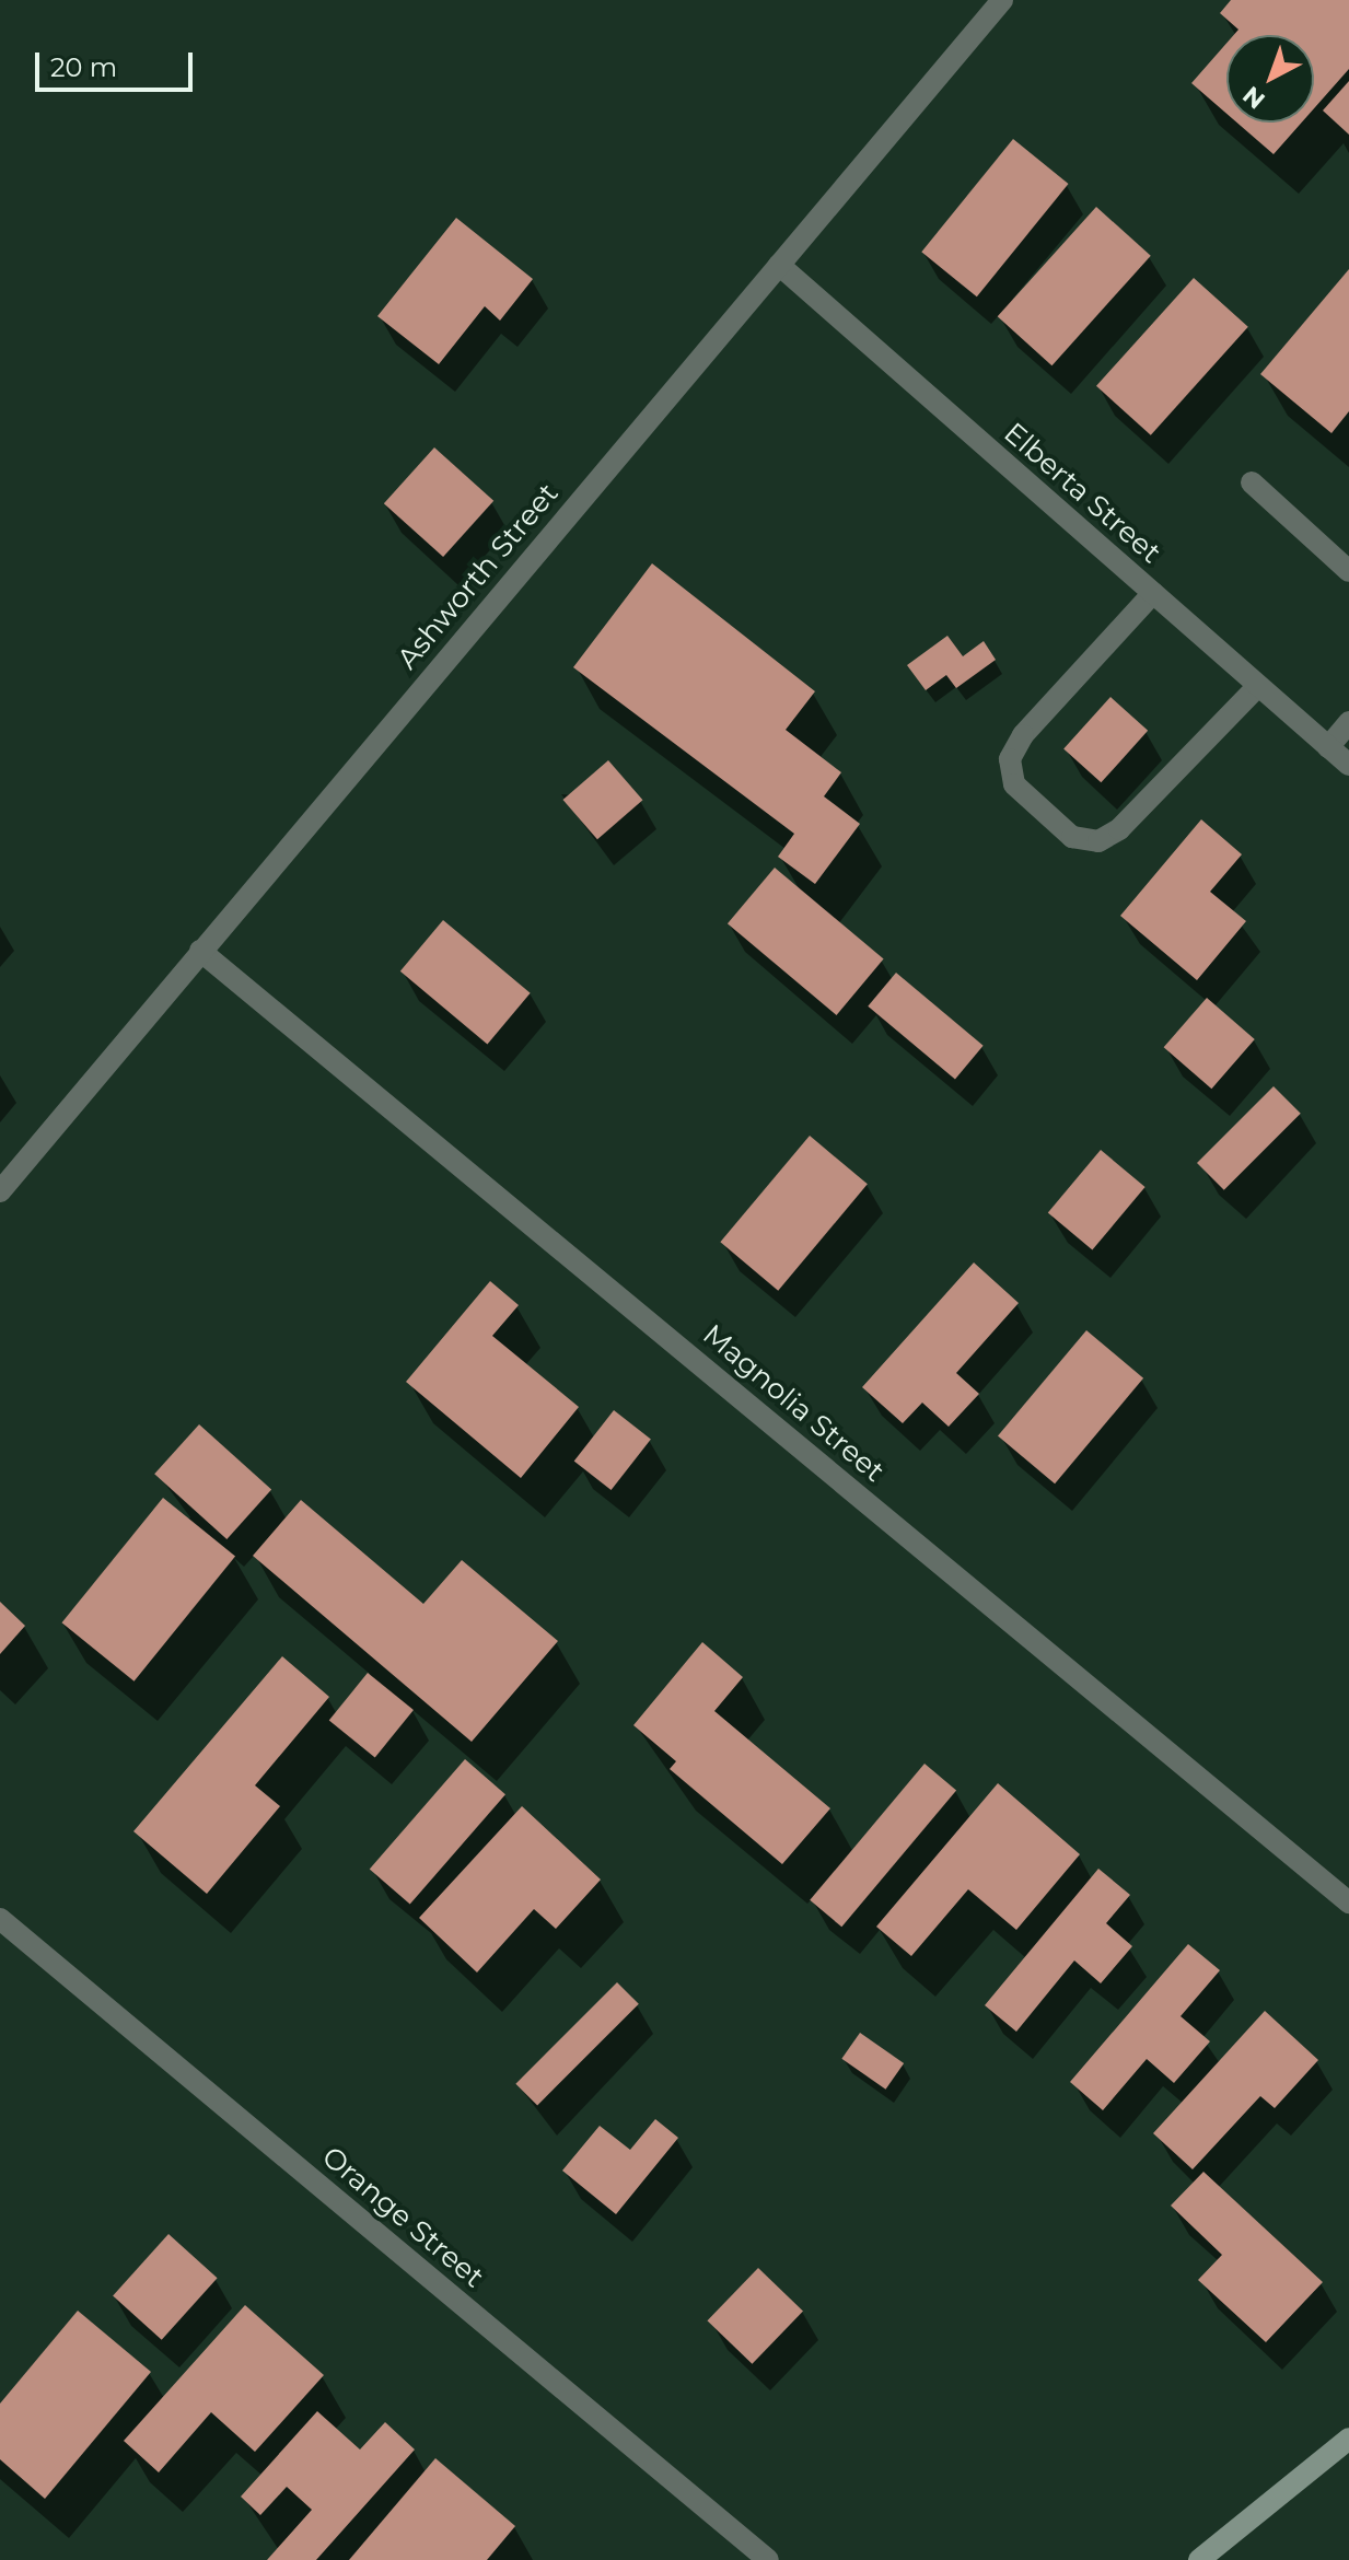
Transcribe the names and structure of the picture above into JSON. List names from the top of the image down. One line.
{"streets":{"street":["Elberta Street","Ashworth Street","Magnolia Street","Orange Street"]},"crossings":[["Elberta Street","Ashworth Street"],["Ashworth Street","Magnolia Street"]],"scale_bar":"20 m","north":"bottom left"}
